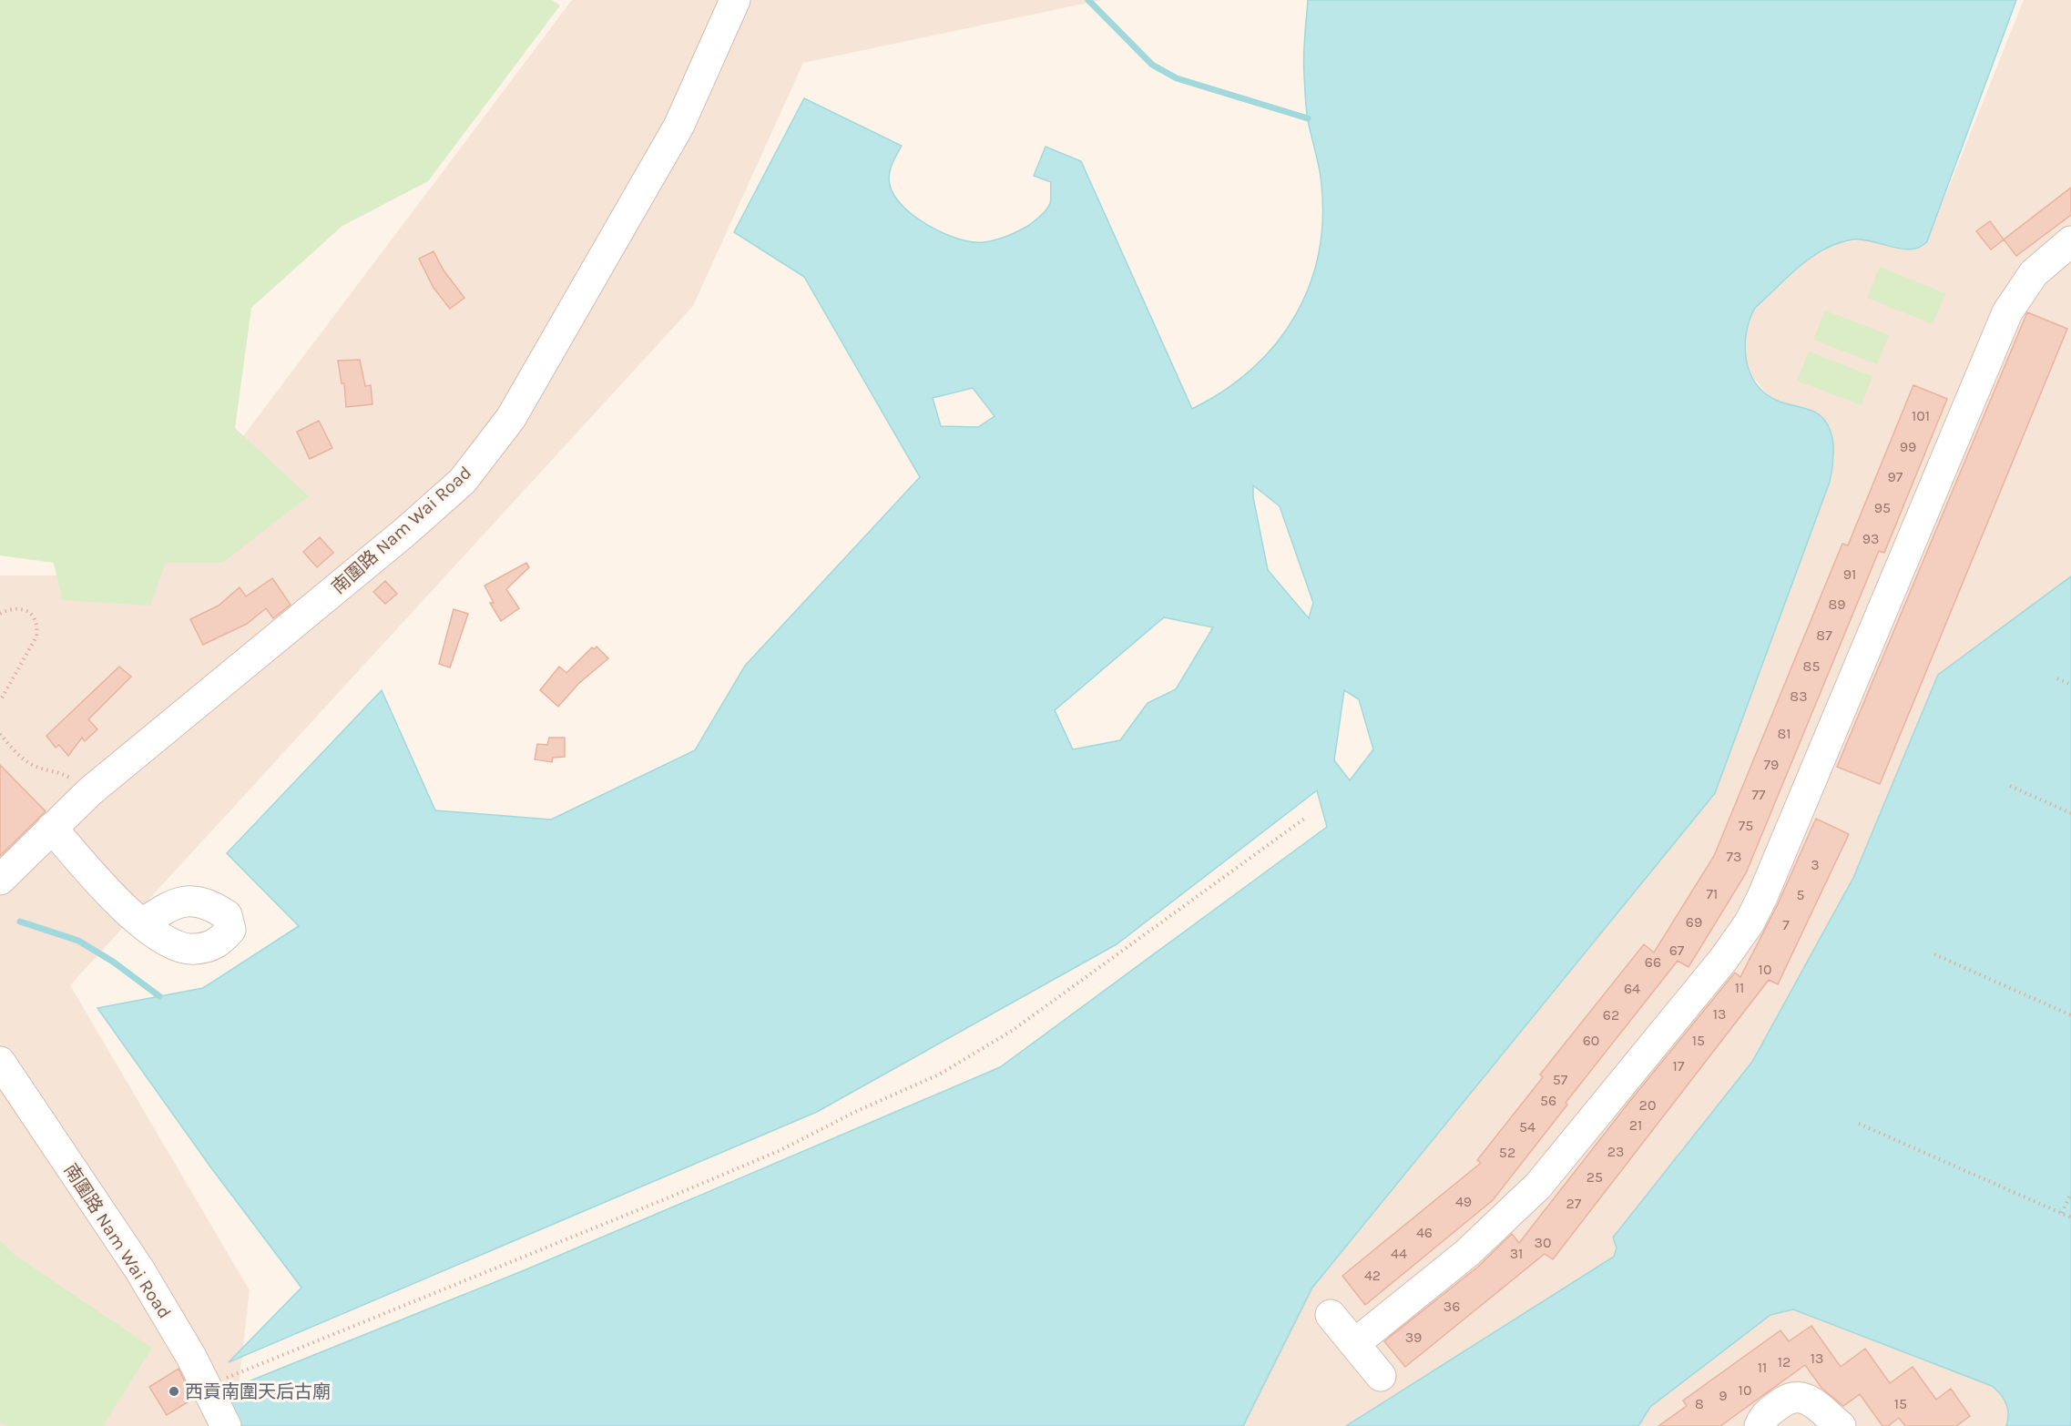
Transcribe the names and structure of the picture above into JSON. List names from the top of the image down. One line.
{"streets":{"street":["南圍路 Nam Wai Road"]},"places":["西貢南圍天后古廟"],"house_numbers":["101","99","97","95","93","91","89","87","85","83","81","79","77","75","73","3","71","5","69","7","67","66","10","11","64","13","62","60","15","17","57","56","20","21","54","23","52","25","49","27","46","30","44","31","42","36","39","13","12","11","10","9","8","15"]}
